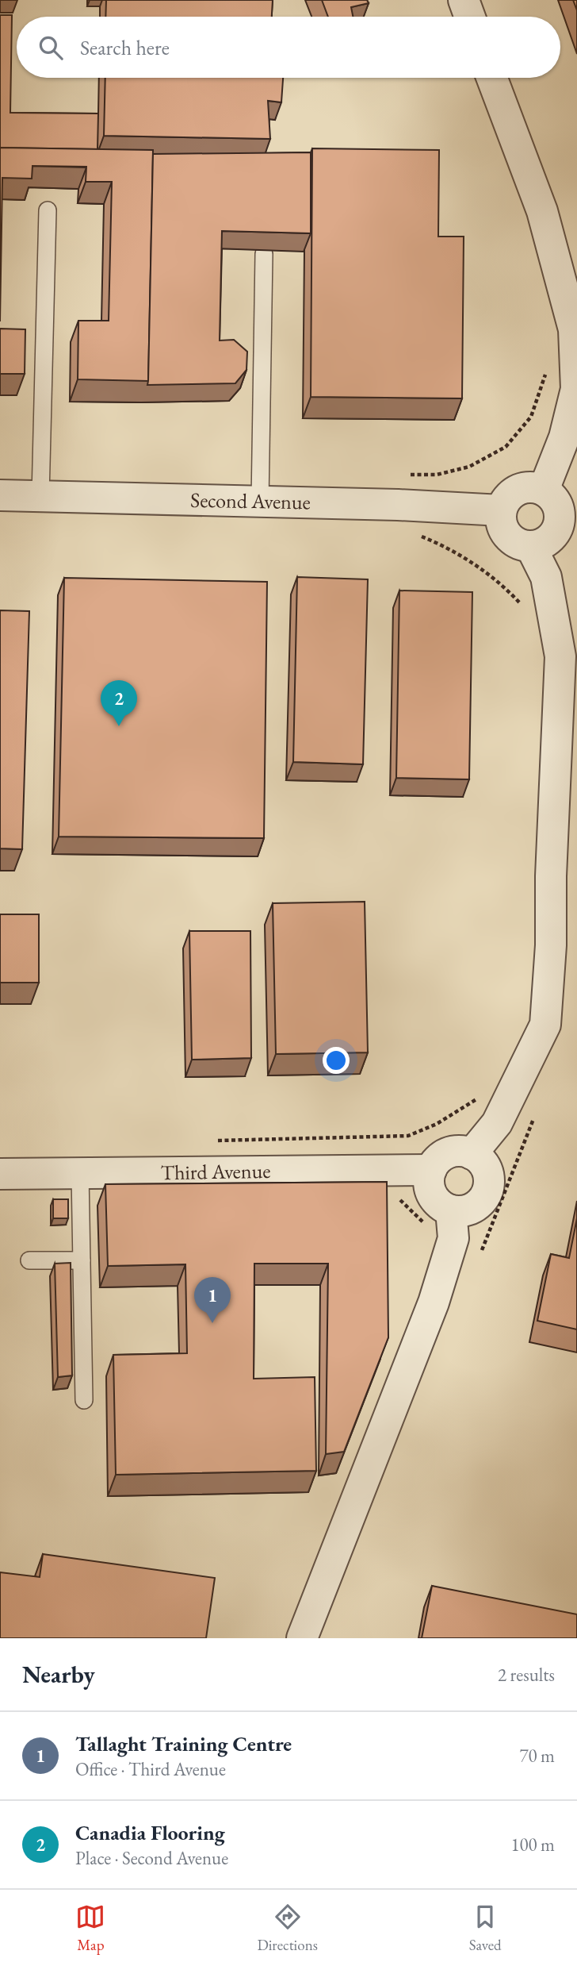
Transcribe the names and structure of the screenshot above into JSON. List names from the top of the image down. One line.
{"streets":{"street":["Second Avenue","Third Avenue"]},"page":{"search":"Search here","pins":["2","1"],"heading":["Nearby","2 results"],"list":[{"mark":"1","name":"Tallaght Training Centre","note":"Office · Third Avenue","value":"70 m"},{"mark":"2","name":"Canadia Flooring","note":"Place · Second Avenue","value":"100 m"}],"nav":["Map","Directions","Saved"]}}
